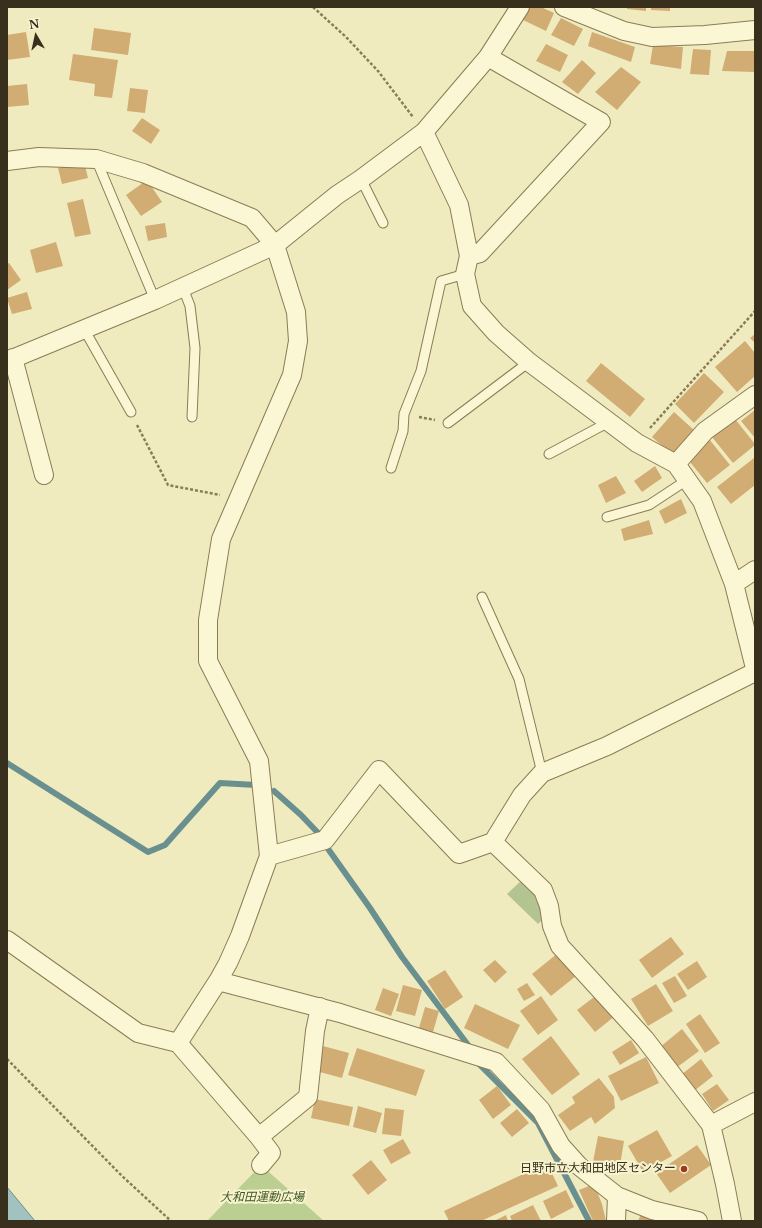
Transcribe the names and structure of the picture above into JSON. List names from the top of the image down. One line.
{"parks":["大和田運動広場"],"places":["日野市立大和田地区センター"],"north":"top"}
